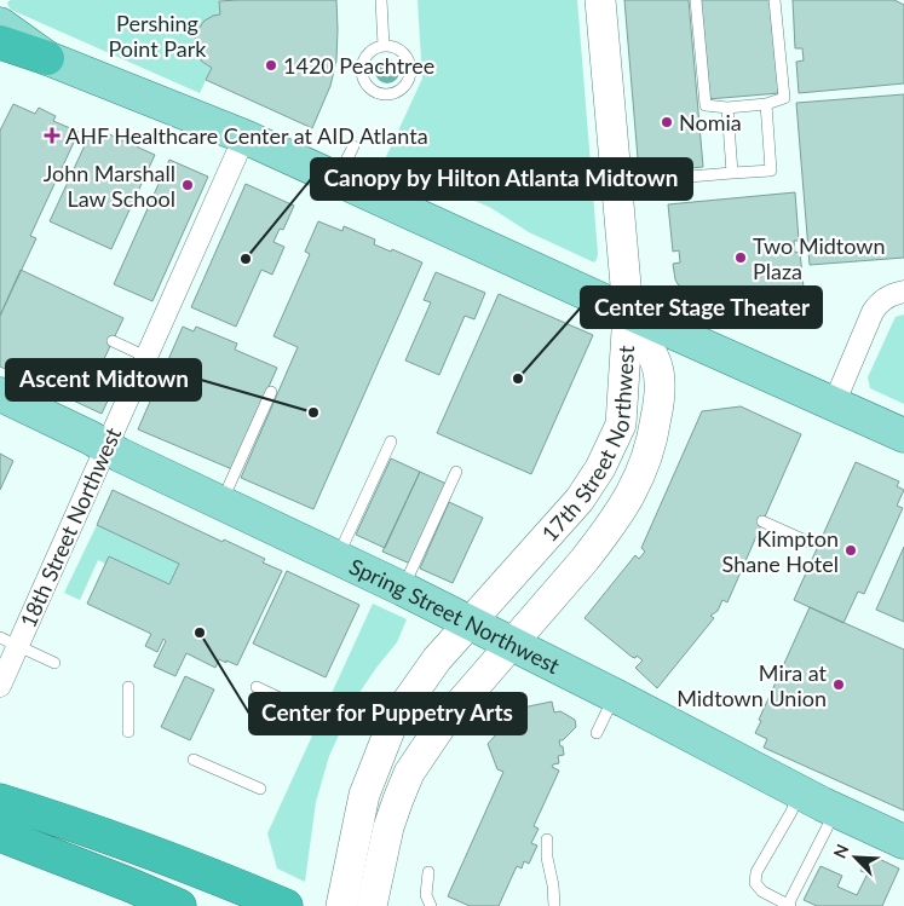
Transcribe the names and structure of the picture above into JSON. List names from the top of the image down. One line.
{"streets":{"main road":["17th Street Northwest","Spring Street Northwest"],"street":["18th Street Northwest"]},"crossings":[["17th Street Northwest","Spring Street Northwest"],["18th Street Northwest","Spring Street Northwest"]],"parks":["Pershing Point Park"],"places":{"other":["1420 Peachtree","Nomia","John Marshall Law School","Two Midtown Plaza","Canopy by Hilton Atlanta Midtown","Center Stage Theater","Ascent Midtown","Kimpton Shane Hotel","Center for Puppetry Arts","Mira at Midtown Union"],"health":["AHF Healthcare Center at AID Atlanta"]},"north":"top left"}
